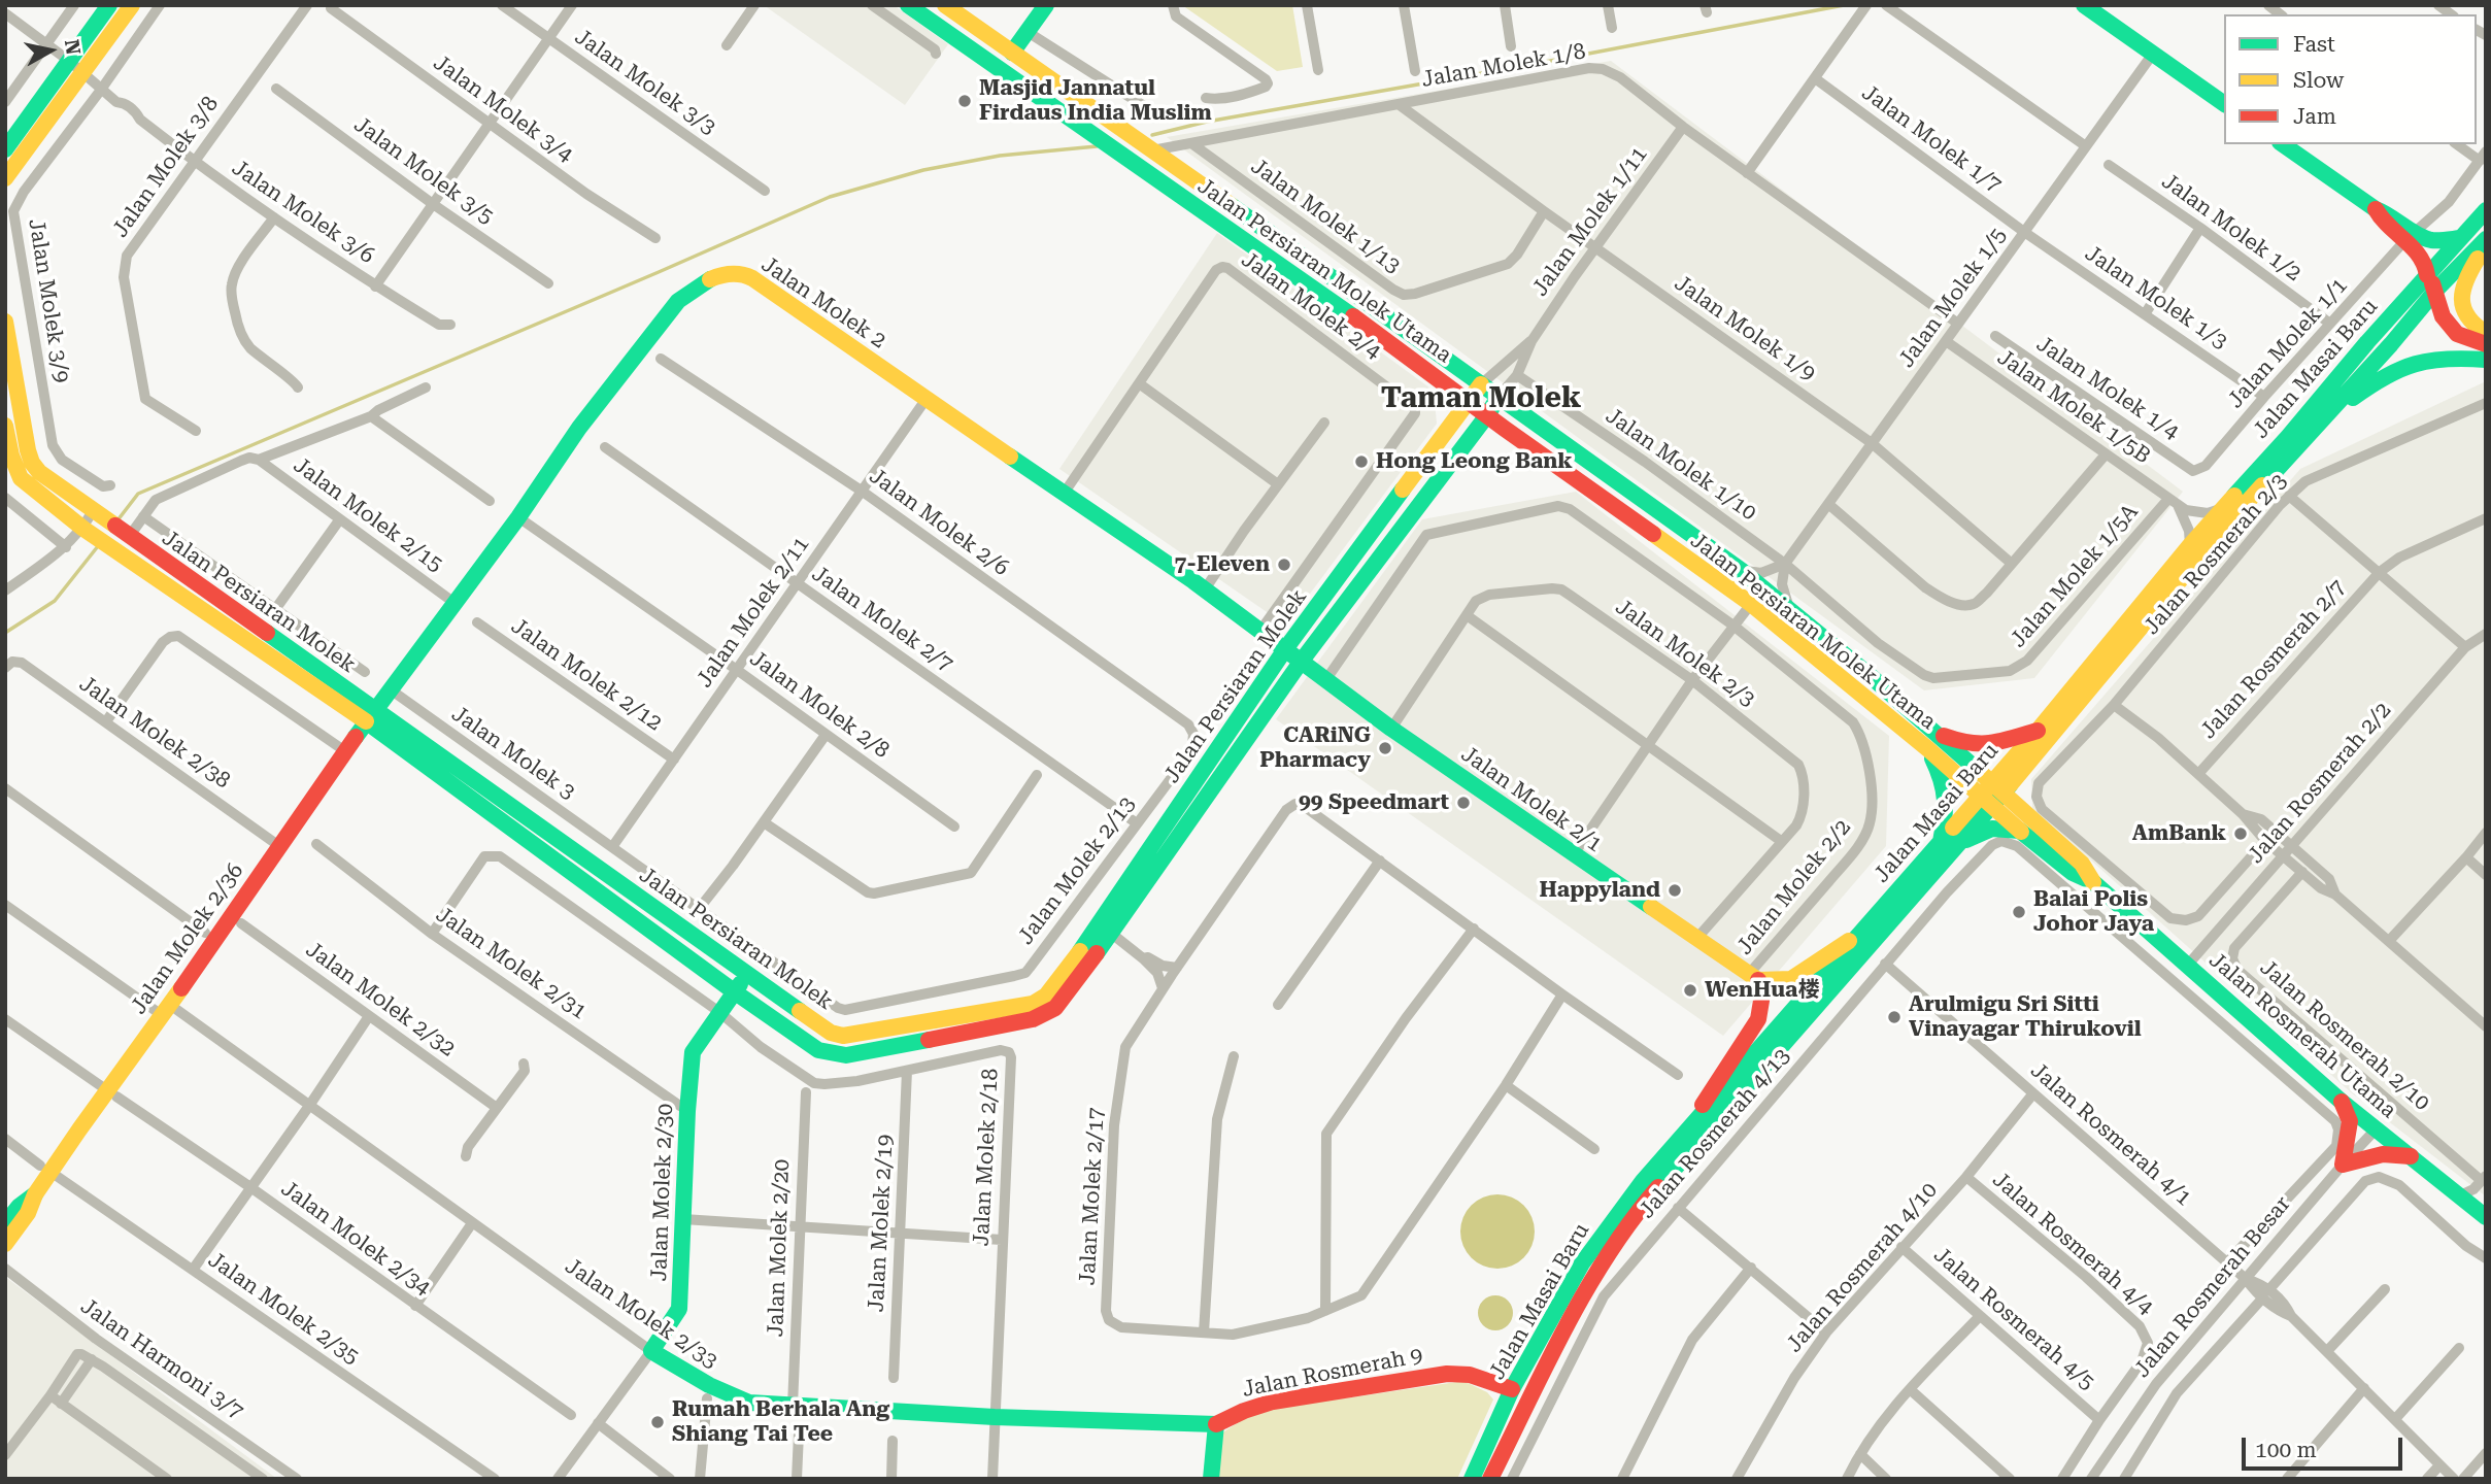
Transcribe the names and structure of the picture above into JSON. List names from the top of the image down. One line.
{"streets":{"main road":["Jalan Persiaran Molek Utama","Jalan Molek 2","Jalan Masai Baru","Jalan Persiaran Molek","Jalan Molek 2/1","Jalan Molek 2/36","Jalan Rosmerah Utama","Jalan Molek 2/30","Jalan Molek 2/33","Jalan Rosmerah 9"],"street":["Jalan Molek 1/8","Jalan Molek 3/3","Jalan Molek 3/4","Jalan Molek 1/7","Jalan Molek 3/8","Jalan Molek 3/5","Jalan Molek 3/6","Jalan Molek 1/13","Jalan Molek 1/11","Jalan Molek 1/2","Jalan Molek 1/5","Jalan Molek 1/3","Jalan Molek 3/9","Jalan Molek 2/4","Jalan Molek 1/9","Jalan Molek 1/1","Jalan Molek 1/4","Jalan Molek 1/5B","Jalan Molek 1/10","Jalan Molek 2/15","Jalan Molek 2/6","Jalan Rosmerah 2/3","Jalan Molek 1/5A","Jalan Molek 2/11","Jalan Molek 2/7","Jalan Molek 2/3","Jalan Rosmerah 2/7","Jalan Molek 2/12","Jalan Molek 2/8","Jalan Molek 2/38","Jalan Molek 3","Jalan Rosmerah 2/2","Jalan Molek 2/13","Jalan Molek 2/2","Jalan Molek 2/31","Jalan Molek 2/32","Jalan Rosmerah 2/10","Jalan Rosmerah 4/13","Jalan Rosmerah 4/1","Jalan Molek 2/18","Jalan Molek 2/17","Jalan Molek 2/19","Jalan Molek 2/34","Jalan Rosmerah 4/4","Jalan Molek 2/20","Jalan Rosmerah 4/10","Jalan Rosmerah Besar","Jalan Molek 2/35","Jalan Rosmerah 4/5","Jalan Harmoni 3/7"]},"crossings":[["Jalan Molek 1/8","Jalan Molek 1/13"],["Jalan Molek 1/8","Jalan Molek 1/11"],["Jalan Molek 1/8","Jalan Persiaran Molek Utama"],["Jalan Molek 1/8","Jalan Molek 1/5"],["Jalan Molek 1/8","Jalan Molek 1/9"],["Jalan Molek 1/7","Jalan Molek 1/5"],["Jalan Molek 1/7","Jalan Molek 1/3"],["Jalan Molek 3/8","Jalan Molek 3/6"],["Jalan Molek 3/6","Jalan Molek 3/9"],["Jalan Molek 1/13","Jalan Molek 1/9"],["Jalan Molek 1/11","Jalan Persiaran Molek Utama"],["Jalan Molek 1/11","Jalan Molek 1/9"],["Jalan Molek 1/11","Jalan Molek 1/10"],["Jalan Molek 1/11","Jalan Persiaran Molek"],["Jalan Molek 1/2","Jalan Molek 1/1"],["Jalan Persiaran Molek Utama","Jalan Masai Baru"],["Jalan Persiaran Molek Utama","Jalan Persiaran Molek"],["Jalan Persiaran Molek Utama","Jalan Rosmerah Utama"],["Jalan Molek 1/5","Jalan Molek 1/3"],["Jalan Molek 1/5","Jalan Molek 1/9"],["Jalan Molek 1/5","Jalan Molek 1/5B"],["Jalan Molek 1/5","Jalan Molek 1/10"],["Jalan Molek 1/5","Jalan Molek 1/5A"],["Jalan Molek 1/3","Jalan Molek 1/1"],["Jalan Molek 2","Jalan Molek 2/4"],["Jalan Molek 2","Jalan Molek 2/15"],["Jalan Molek 2","Jalan Persiaran Molek"],["Jalan Molek 2","Jalan Molek 2/11"],["Jalan Molek 2","Jalan Molek 2/8"],["Jalan Molek 2","Jalan Molek 3"],["Jalan Molek 2","Jalan Molek 2/1"],["Jalan Molek 2","Jalan Molek 2/36"],["Jalan Molek 1/1","Jalan Molek 1/4"],["Jalan Masai Baru","Jalan Molek 1/5B"],["Jalan Masai Baru","Jalan Rosmerah Utama"],["Jalan Masai Baru","Jalan Rosmerah 9"],["Jalan Molek 1/5B","Jalan Molek 1/5A"],["Jalan Molek 1/10","Jalan Molek 1/5A"],["Jalan Molek 2/6","Jalan Molek 2/11"],["Jalan Molek 2/6","Jalan Molek 2/13"],["Jalan Persiaran Molek","Jalan Molek 2/1"],["Jalan Persiaran Molek","Jalan Molek 2/36"],["Jalan Persiaran Molek","Jalan Molek 2/30"],["Jalan Molek 2/11","Jalan Molek 2/7"],["Jalan Molek 2/11","Jalan Molek 2/12"],["Jalan Molek 2/11","Jalan Molek 2/8"],["Jalan Molek 2/11","Jalan Molek 3"],["Jalan Molek 2/11","Jalan Molek 2/13"],["Jalan Molek 2/7","Jalan Molek 2/13"],["Jalan Molek 2/3","Jalan Molek 2/1"],["Jalan Molek 2/38","Jalan Molek 2/36"],["Jalan Molek 3","Jalan Molek 2/13"],["Jalan Rosmerah 2/2","Jalan Rosmerah Utama"],["Jalan Molek 2/1","Jalan Molek 2/2"],["Jalan Molek 2/36","Jalan Molek 2/34"],["Jalan Molek 2/36","Jalan Molek 2/35"],["Jalan Molek 2/36","Jalan Molek 2/33"],["Jalan Molek 2/31","Jalan Molek 2/18"],["Jalan Molek 2/31","Jalan Molek 2/30"],["Jalan Rosmerah Utama","Jalan Rosmerah Besar"],["Jalan Rosmerah 4/13","Jalan Rosmerah 4/1"],["Jalan Rosmerah 4/1","Jalan Rosmerah 4/10"],["Jalan Rosmerah 4/1","Jalan Rosmerah Besar"],["Jalan Molek 2/18","Jalan Molek 2/30"],["Jalan Molek 2/18","Jalan Molek 2/19"],["Jalan Molek 2/18","Jalan Molek 2/33"],["Jalan Molek 2/30","Jalan Molek 2/33"],["Jalan Rosmerah 4/4","Jalan Rosmerah 4/10"],["Jalan Rosmerah 4/4","Jalan Rosmerah 4/5"],["Jalan Molek 2/20","Jalan Molek 2/33"],["Jalan Rosmerah 4/10","Jalan Rosmerah 4/5"],["Jalan Molek 2/33","Jalan Rosmerah 9"]],"districts":["Taman Molek"],"places":["Masjid Jannatul Firdaus India Muslim","Hong Leong Bank","7-Eleven","CARiNG Pharmacy","99 Speedmart","AmBank","Happyland","Balai Polis Johor Jaya","WenHua楼","Arulmigu Sri Sitti Vinayagar Thirukovil","Rumah Berhala Ang Shiang Tai Tee"],"legend":["Fast","Slow","Jam"],"scale_bar":"100 m","north":"right"}
